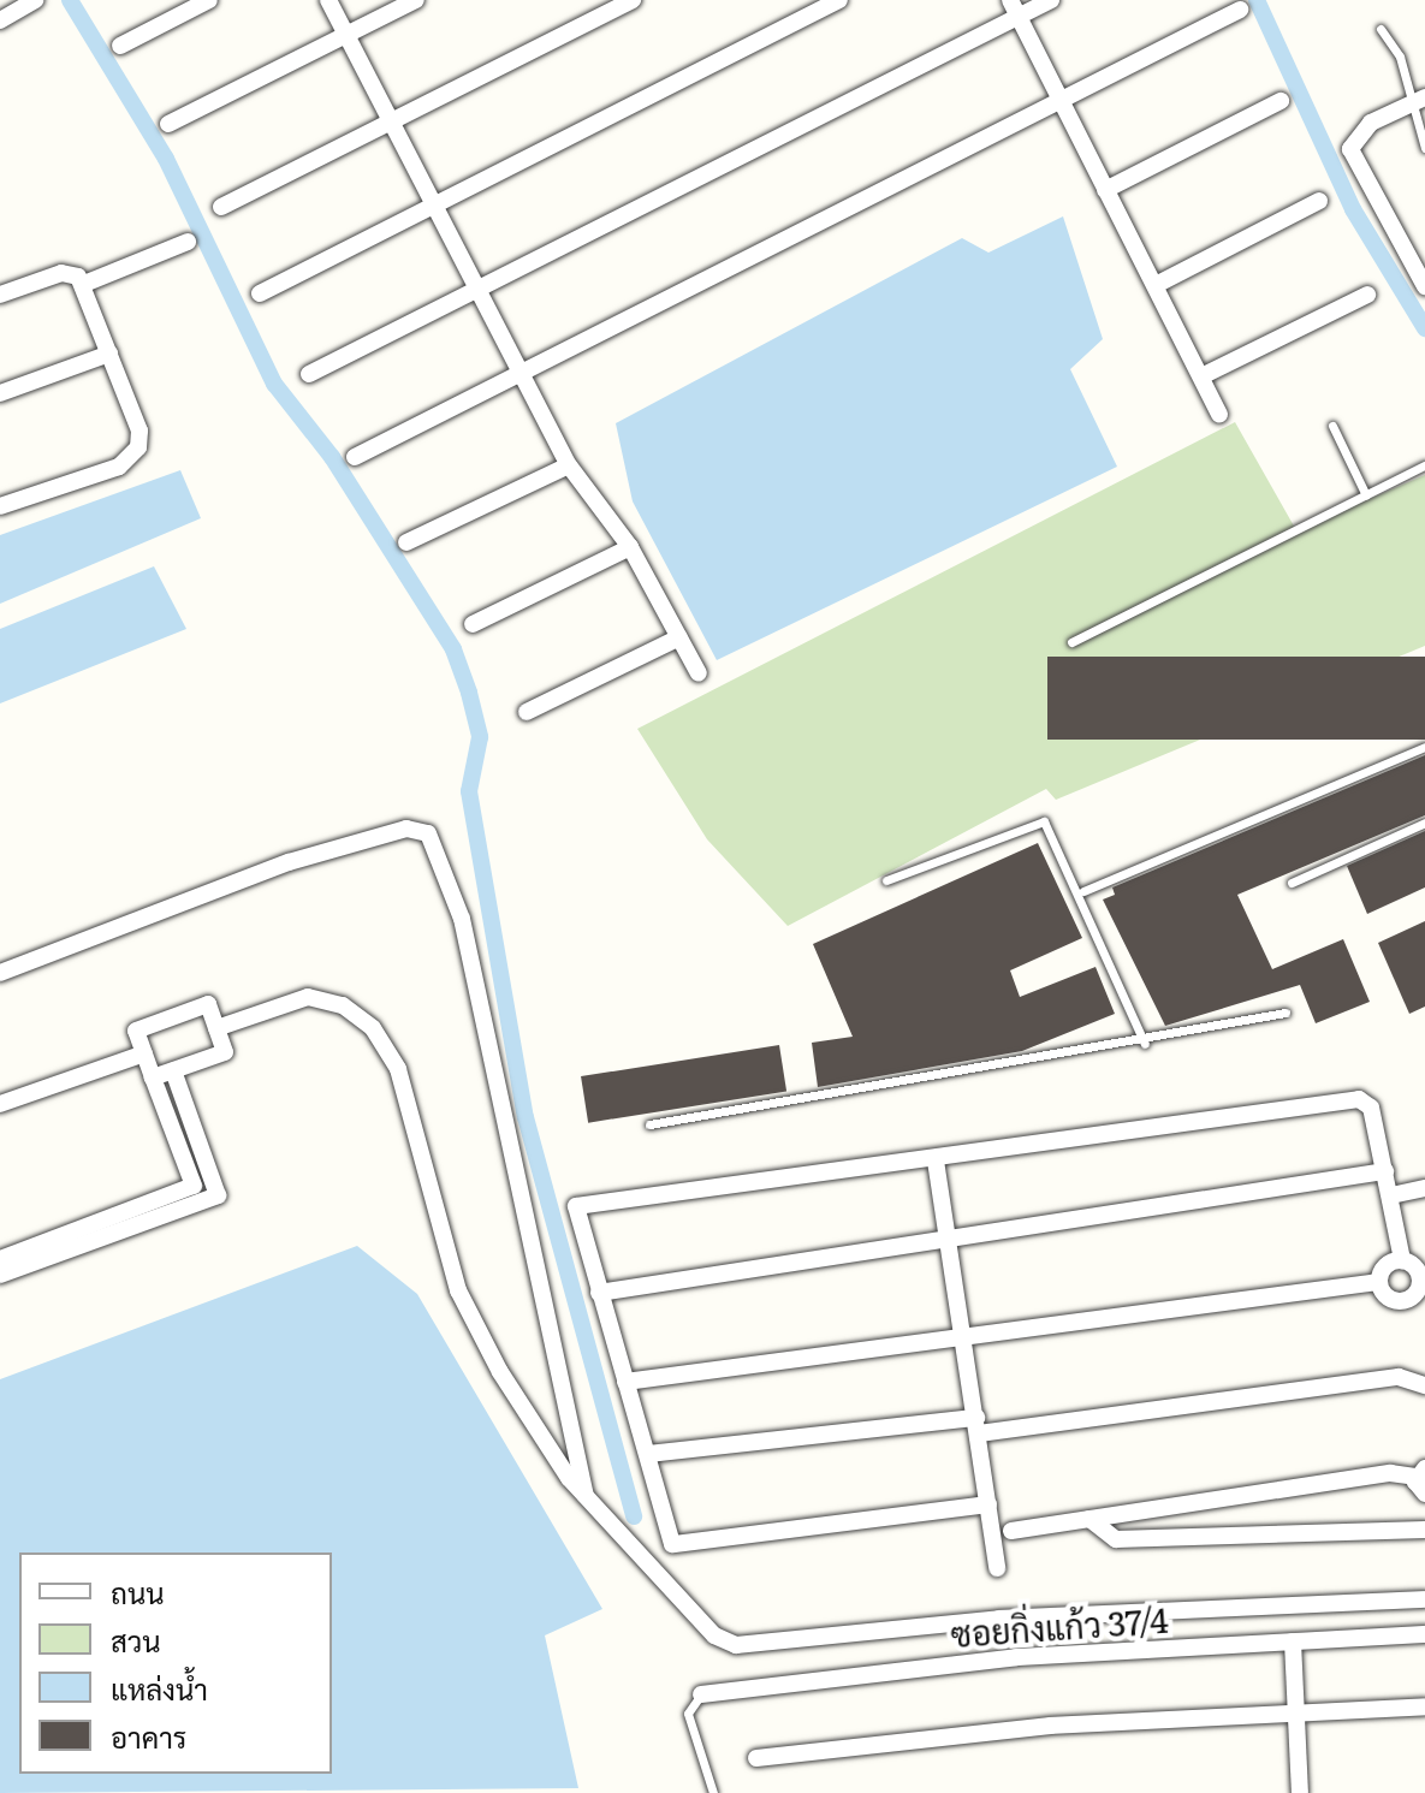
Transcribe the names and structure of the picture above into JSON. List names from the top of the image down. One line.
{"streets":{"street":["ซอยกิ่งแก้ว 37/4"]},"legend":["ถนน","สวน","แหล่งน้ำ","อาคาร"]}
